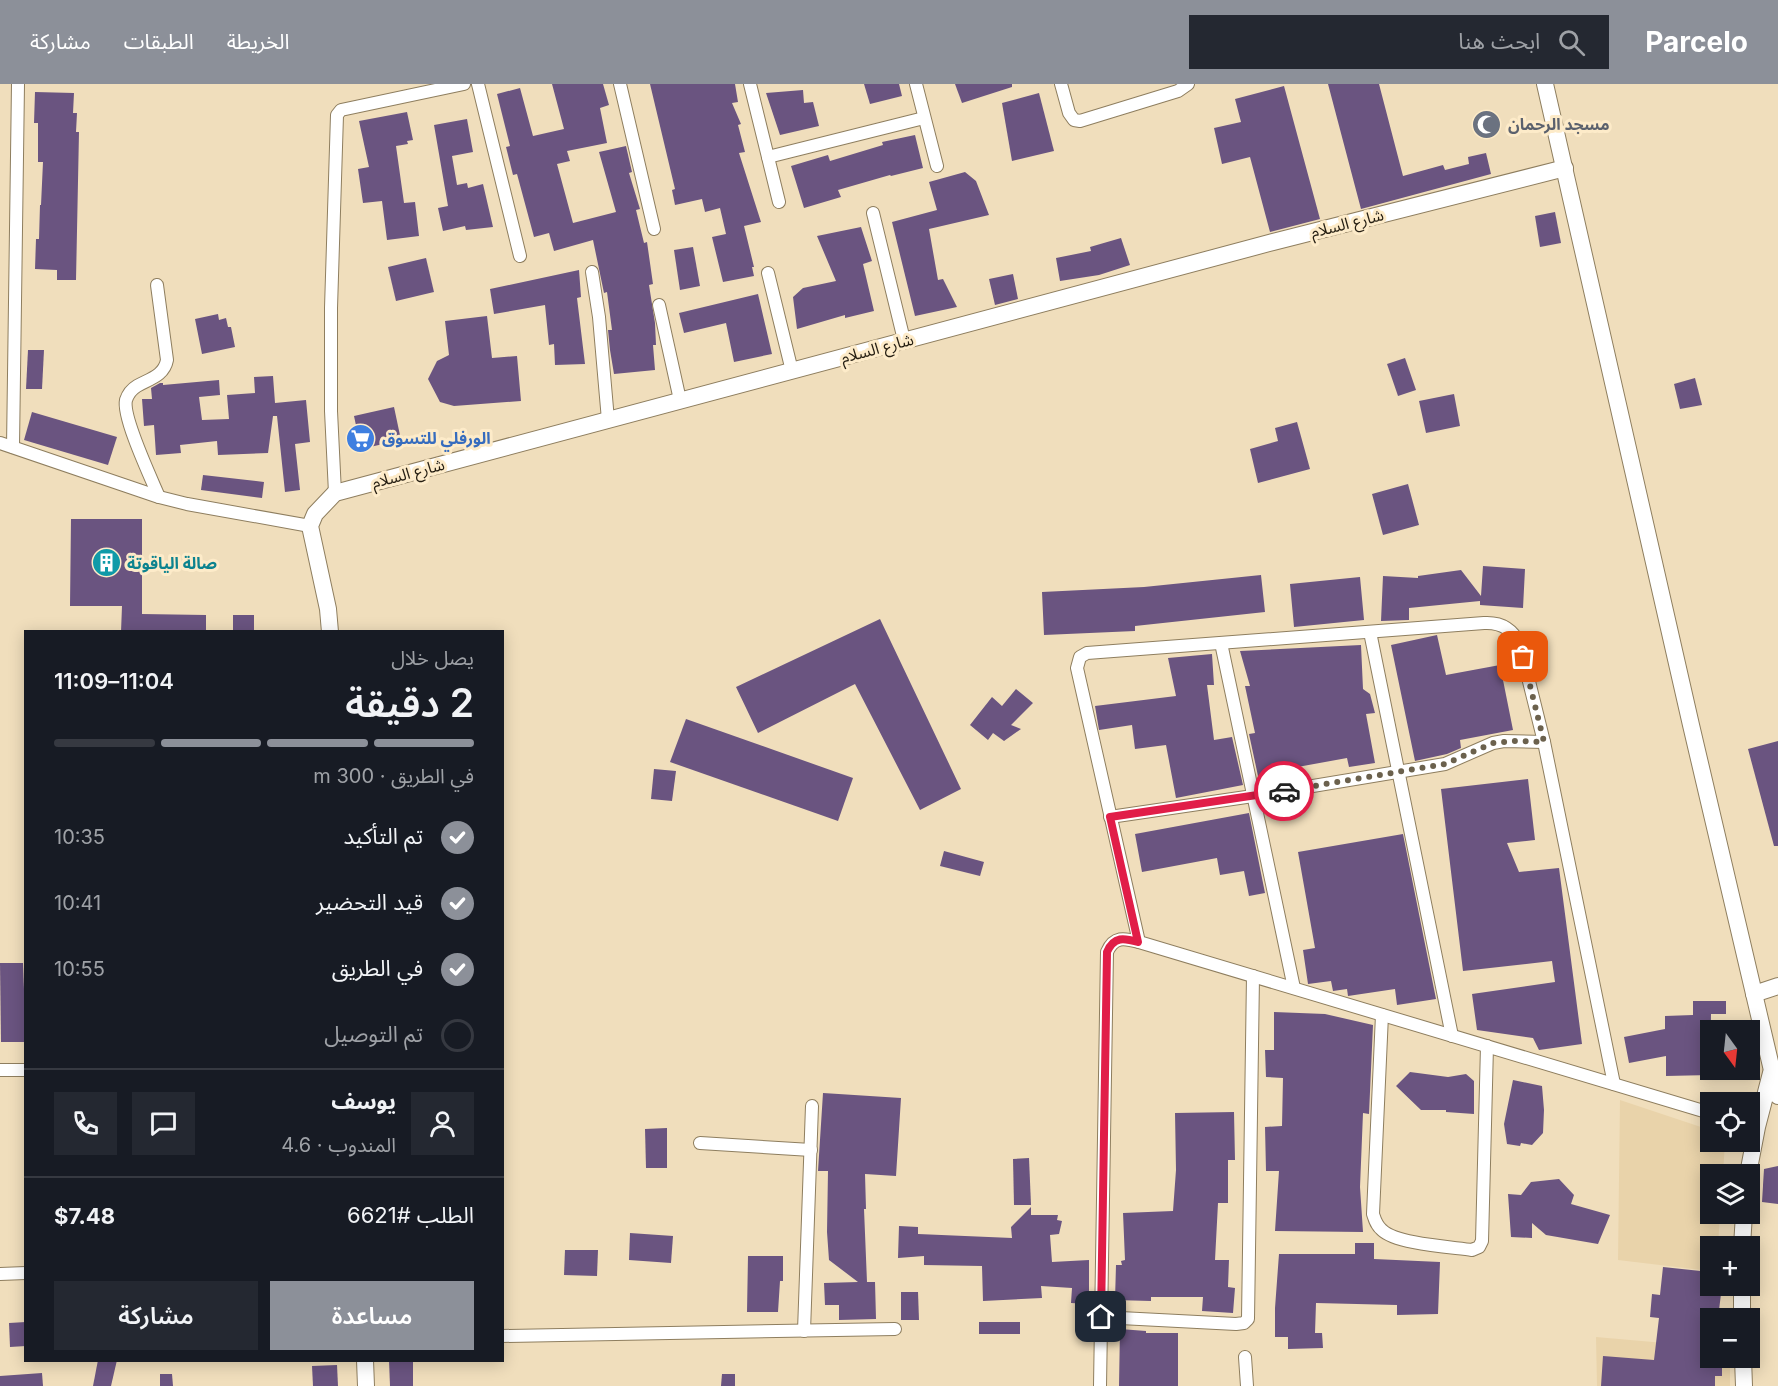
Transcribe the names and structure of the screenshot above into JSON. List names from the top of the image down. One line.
{"streets":{"main road":["شارع السلام"]},"places":{"mosque":["مسجد الرحمان"],"supermarket":["الورفلي للتسوق"],"building":["صالة الياقوتة"]},"north":"bottom","page":{"header":"Parcelo","search":"ابحث هنا","nav":["الخريطة","الطبقات","مشاركة"],"heading":["2 دقيقة","يصل خلال","11:04–11:09"],"panel":["يوسف","المندوب · 4.6","الطلب #6621","$7.48"],"bar":"في الطريق · 300 m","list":[["تم التأكيد","10:35"],["قيد التحضير","10:41"],["في الطريق","10:55"],"تم التوصيل"],"map_buttons":["+","−"],"buttons":["مساعدة","مشاركة"]}}
